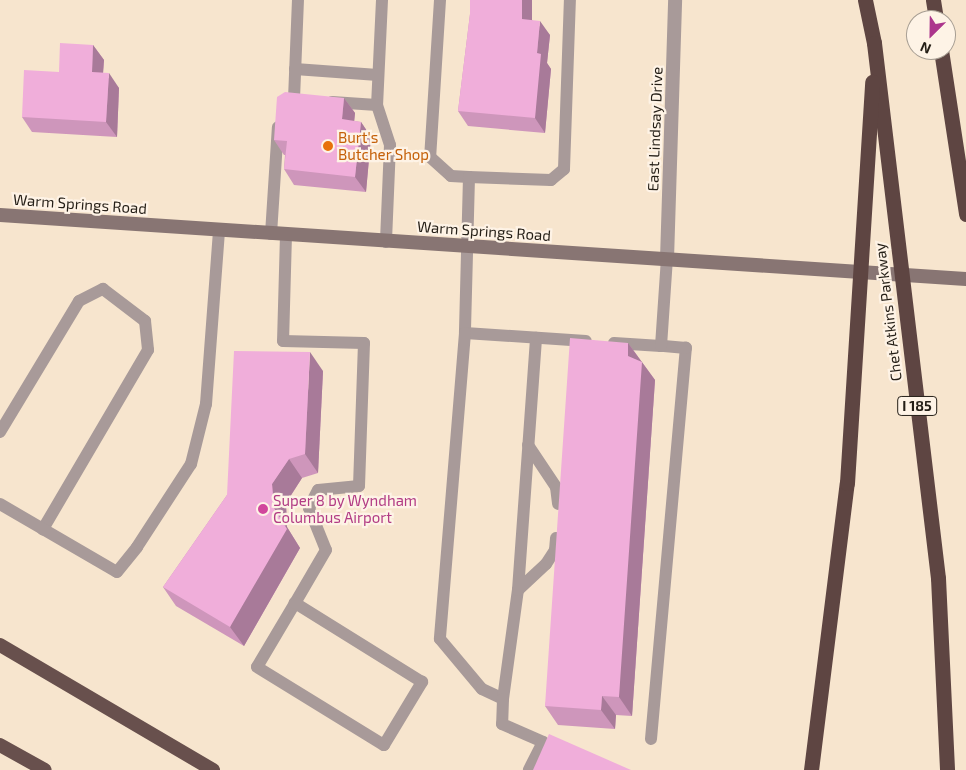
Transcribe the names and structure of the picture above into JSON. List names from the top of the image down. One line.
{"streets":{"highway":["Chet Atkins Parkway","I 185"],"main road":["Warm Springs Road"],"street":["East Lindsay Drive"]},"crossings":[["East Lindsay Drive","Warm Springs Road"]],"places":["Burt's Butcher Shop","Super 8 by Wyndham Columbus Airport"],"north":"bottom left"}
